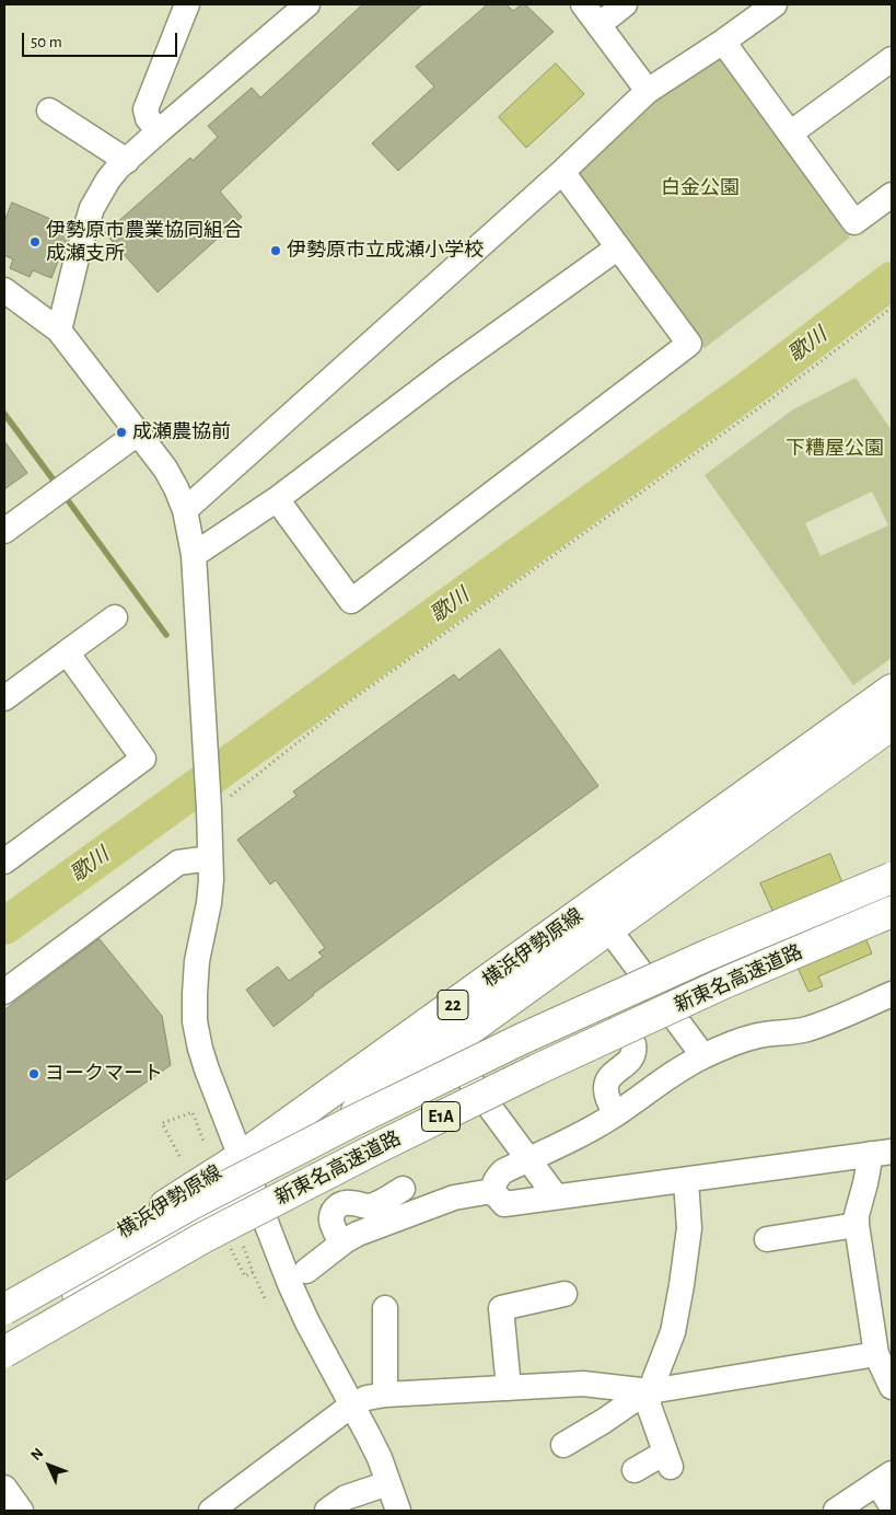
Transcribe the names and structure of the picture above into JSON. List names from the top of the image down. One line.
{"streets":{"main road":["横浜伊勢原線","新東名高速道路","22","E1A"]},"crossings":[["横浜伊勢原線","新東名高速道路"]],"water":["歌川"],"parks":["白金公園","下糟屋公園"],"places":["伊勢原市農業協同組合 成瀬支所","伊勢原市立成瀬小学校","成瀬農協前","ヨークマート"],"scale_bar":"50 m","north":"top left"}
